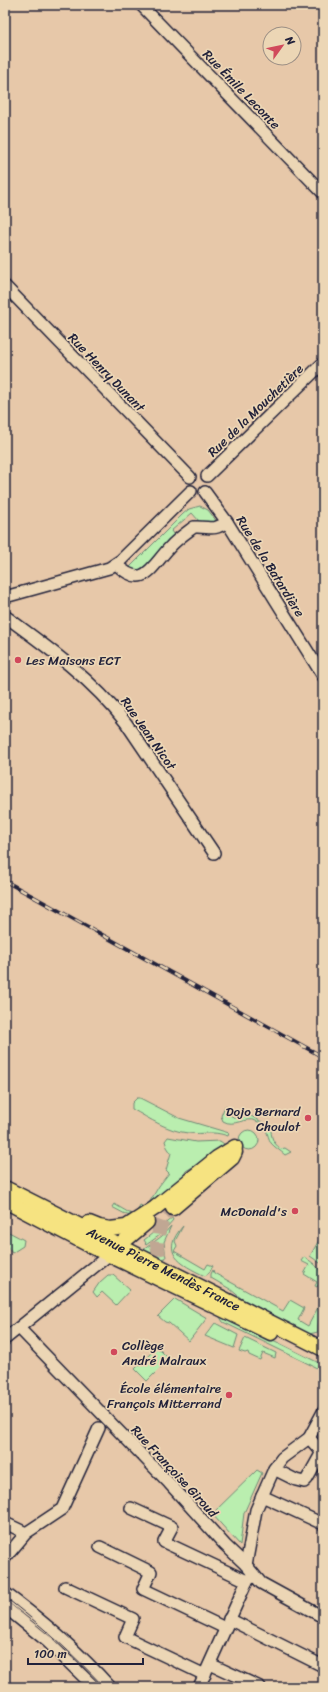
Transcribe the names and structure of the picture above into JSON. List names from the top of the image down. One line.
{"streets":{"main road":["Avenue Pierre Mendès France"],"street":["Rue Émile Leconte","Rue Henry Dunant","Rue de la Mouchetière","Rue de la Batardière","Rue Jean Nicot","Rue Françoise Giroud"]},"crossings":[["Rue Henry Dunant","Rue de la Mouchetière"],["Rue Henry Dunant","Rue de la Batardière"],["Rue de la Mouchetière","Rue de la Batardière"]],"places":["Les Maisons ECT","Dojo Bernard Choulot","McDonald's","Collège André Malraux","École élémentaire François Mitterrand"],"scale_bar":"100 m","north":"top right"}
